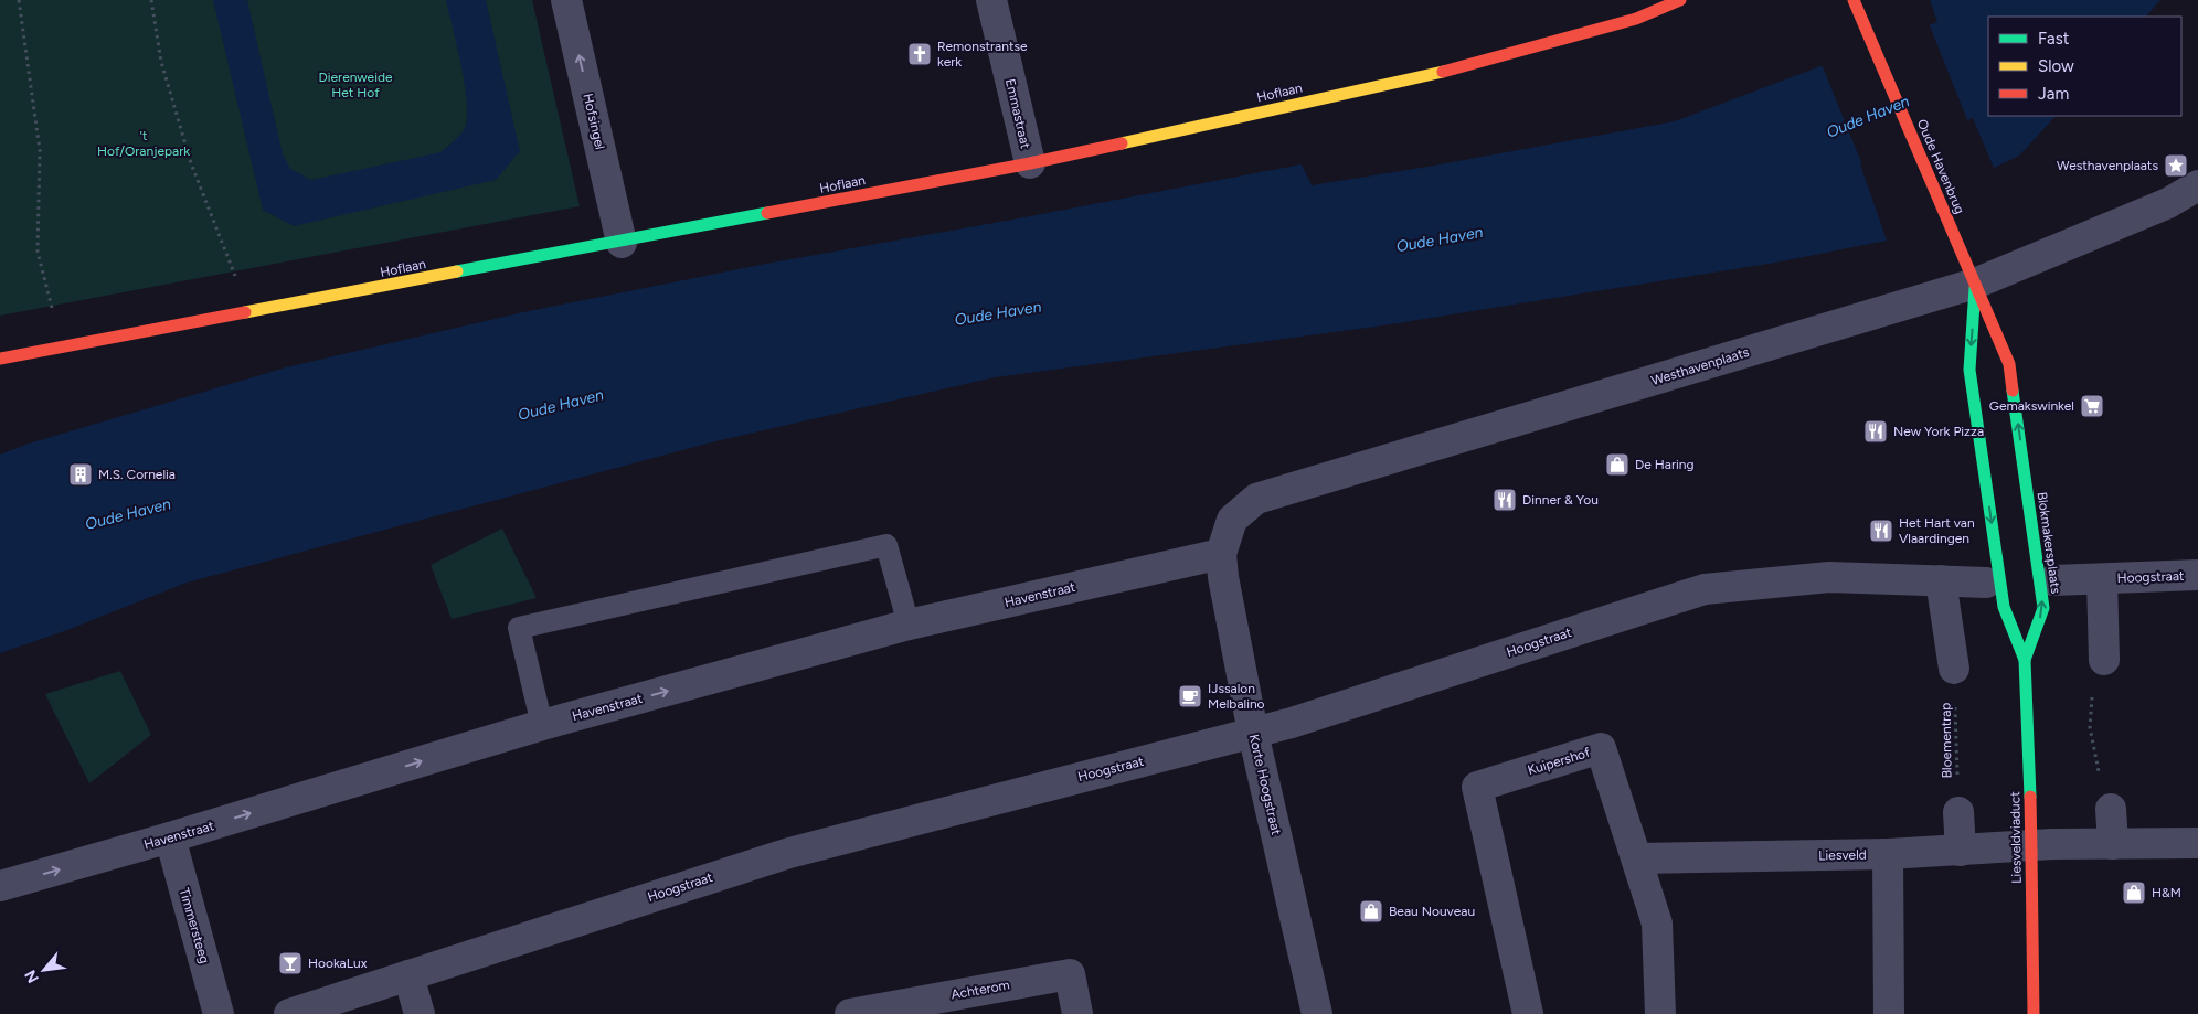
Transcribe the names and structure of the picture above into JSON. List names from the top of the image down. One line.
{"streets":{"street":["Hoflaan","Emmastraat","Hofsingel","Oude Havenbrug","Westhavenplaats","Blokmakersplaats","Hoogstraat","Havenstraat","Kuipershof","Korte Hoogstraat","Liesveldviaduct","Liesveld","Timmersteeg","Achterom"],"path":["Bloementrap"]},"crossings":[["Hoflaan","Emmastraat"],["Hoflaan","Hofsingel"],["Oude Havenbrug","Westhavenplaats"],["Oude Havenbrug","Blokmakersplaats"],["Westhavenplaats","Blokmakersplaats"],["Westhavenplaats","Havenstraat"],["Westhavenplaats","Korte Hoogstraat"],["Blokmakersplaats","Liesveldviaduct"],["Hoogstraat","Korte Hoogstraat"],["Havenstraat","Korte Hoogstraat"],["Havenstraat","Timmersteeg"],["Kuipershof","Liesveld"]],"one_way":["Hofsingel","Havenstraat"],"water":["Oude Haven"],"parks":["Dierenweide Het Hof","'t Hof/Oranjepark"],"places":{"church":["Remonstrantse kerk"],"place":["Westhavenplaats"],"supermarket":["Gemakswinkel"],"restaurant":["New York Pizza","Dinner & You","Het Hart van Vlaardingen"],"shop":["De Haring","H&M","Beau Nouveau"],"building":["M.S. Cornelia"],"cafe":["IJssalon Melbalino"],"bar":["HookaLux"]},"legend":["Fast","Slow","Jam"],"north":"bottom left"}
